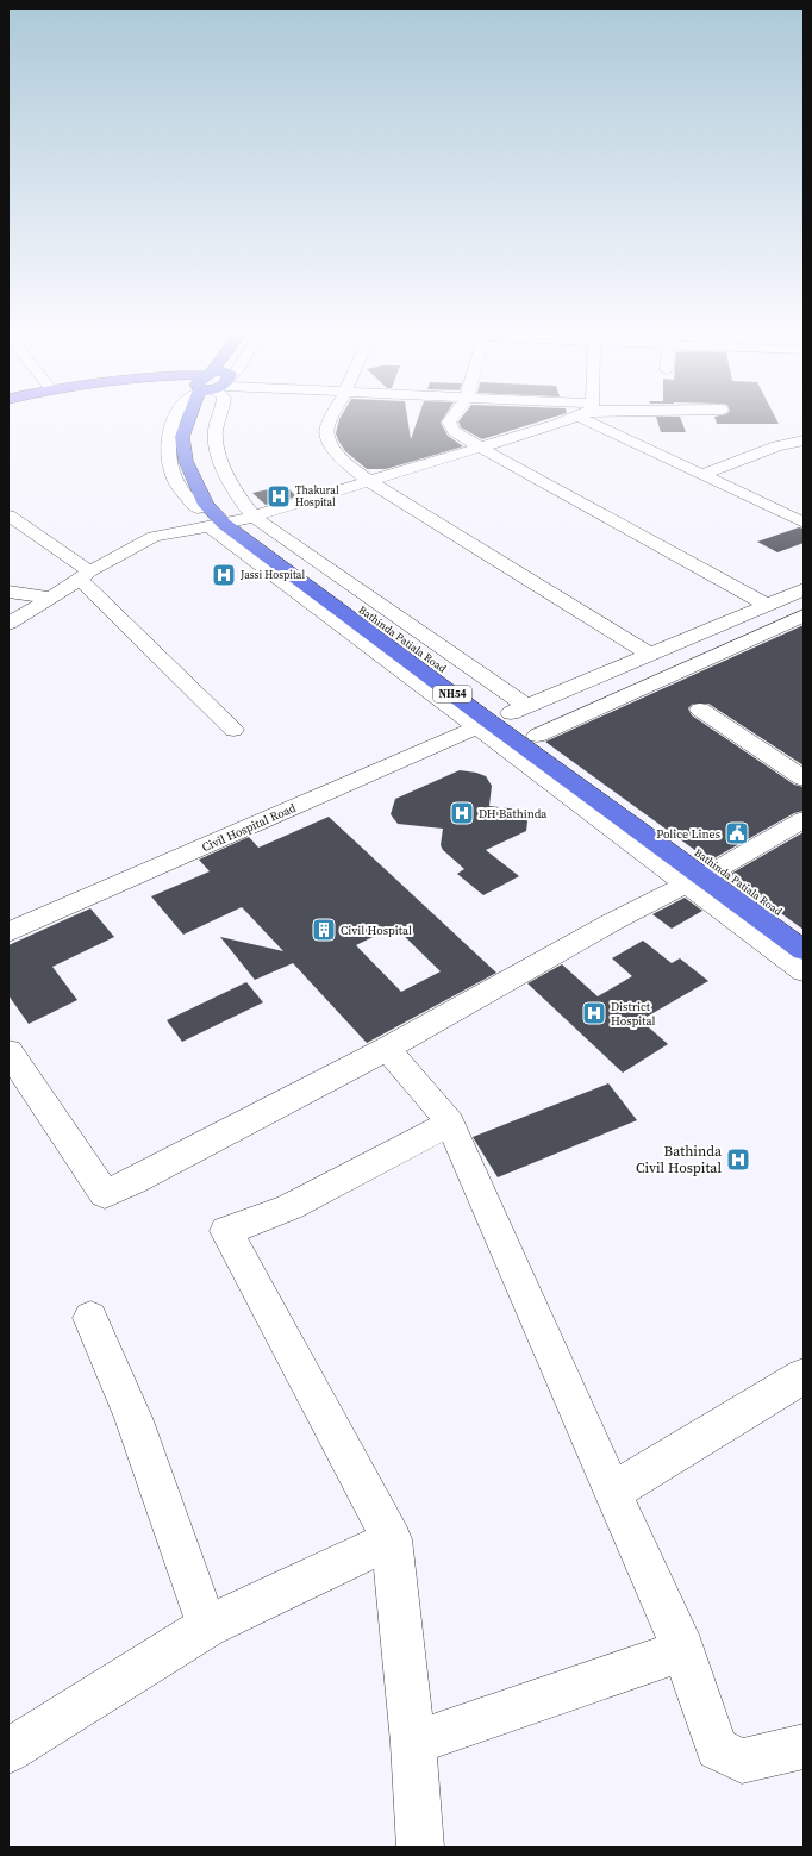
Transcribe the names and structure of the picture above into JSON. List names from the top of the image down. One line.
{"streets":{"highway":["Bathinda Patiala Road","NH54"],"street":["Civil Hospital Road"]},"crossings":[["Bathinda Patiala Road","NH54"],["Bathinda Patiala Road","Civil Hospital Road"],["NH54","Civil Hospital Road"]],"places":{"hospital":["Thakural Hospital","Jassi Hospital","DH Bathinda","District Hospital","Bathinda Civil Hospital"],"public building":["Police Lines"],"building":["Civil Hospital"]}}
